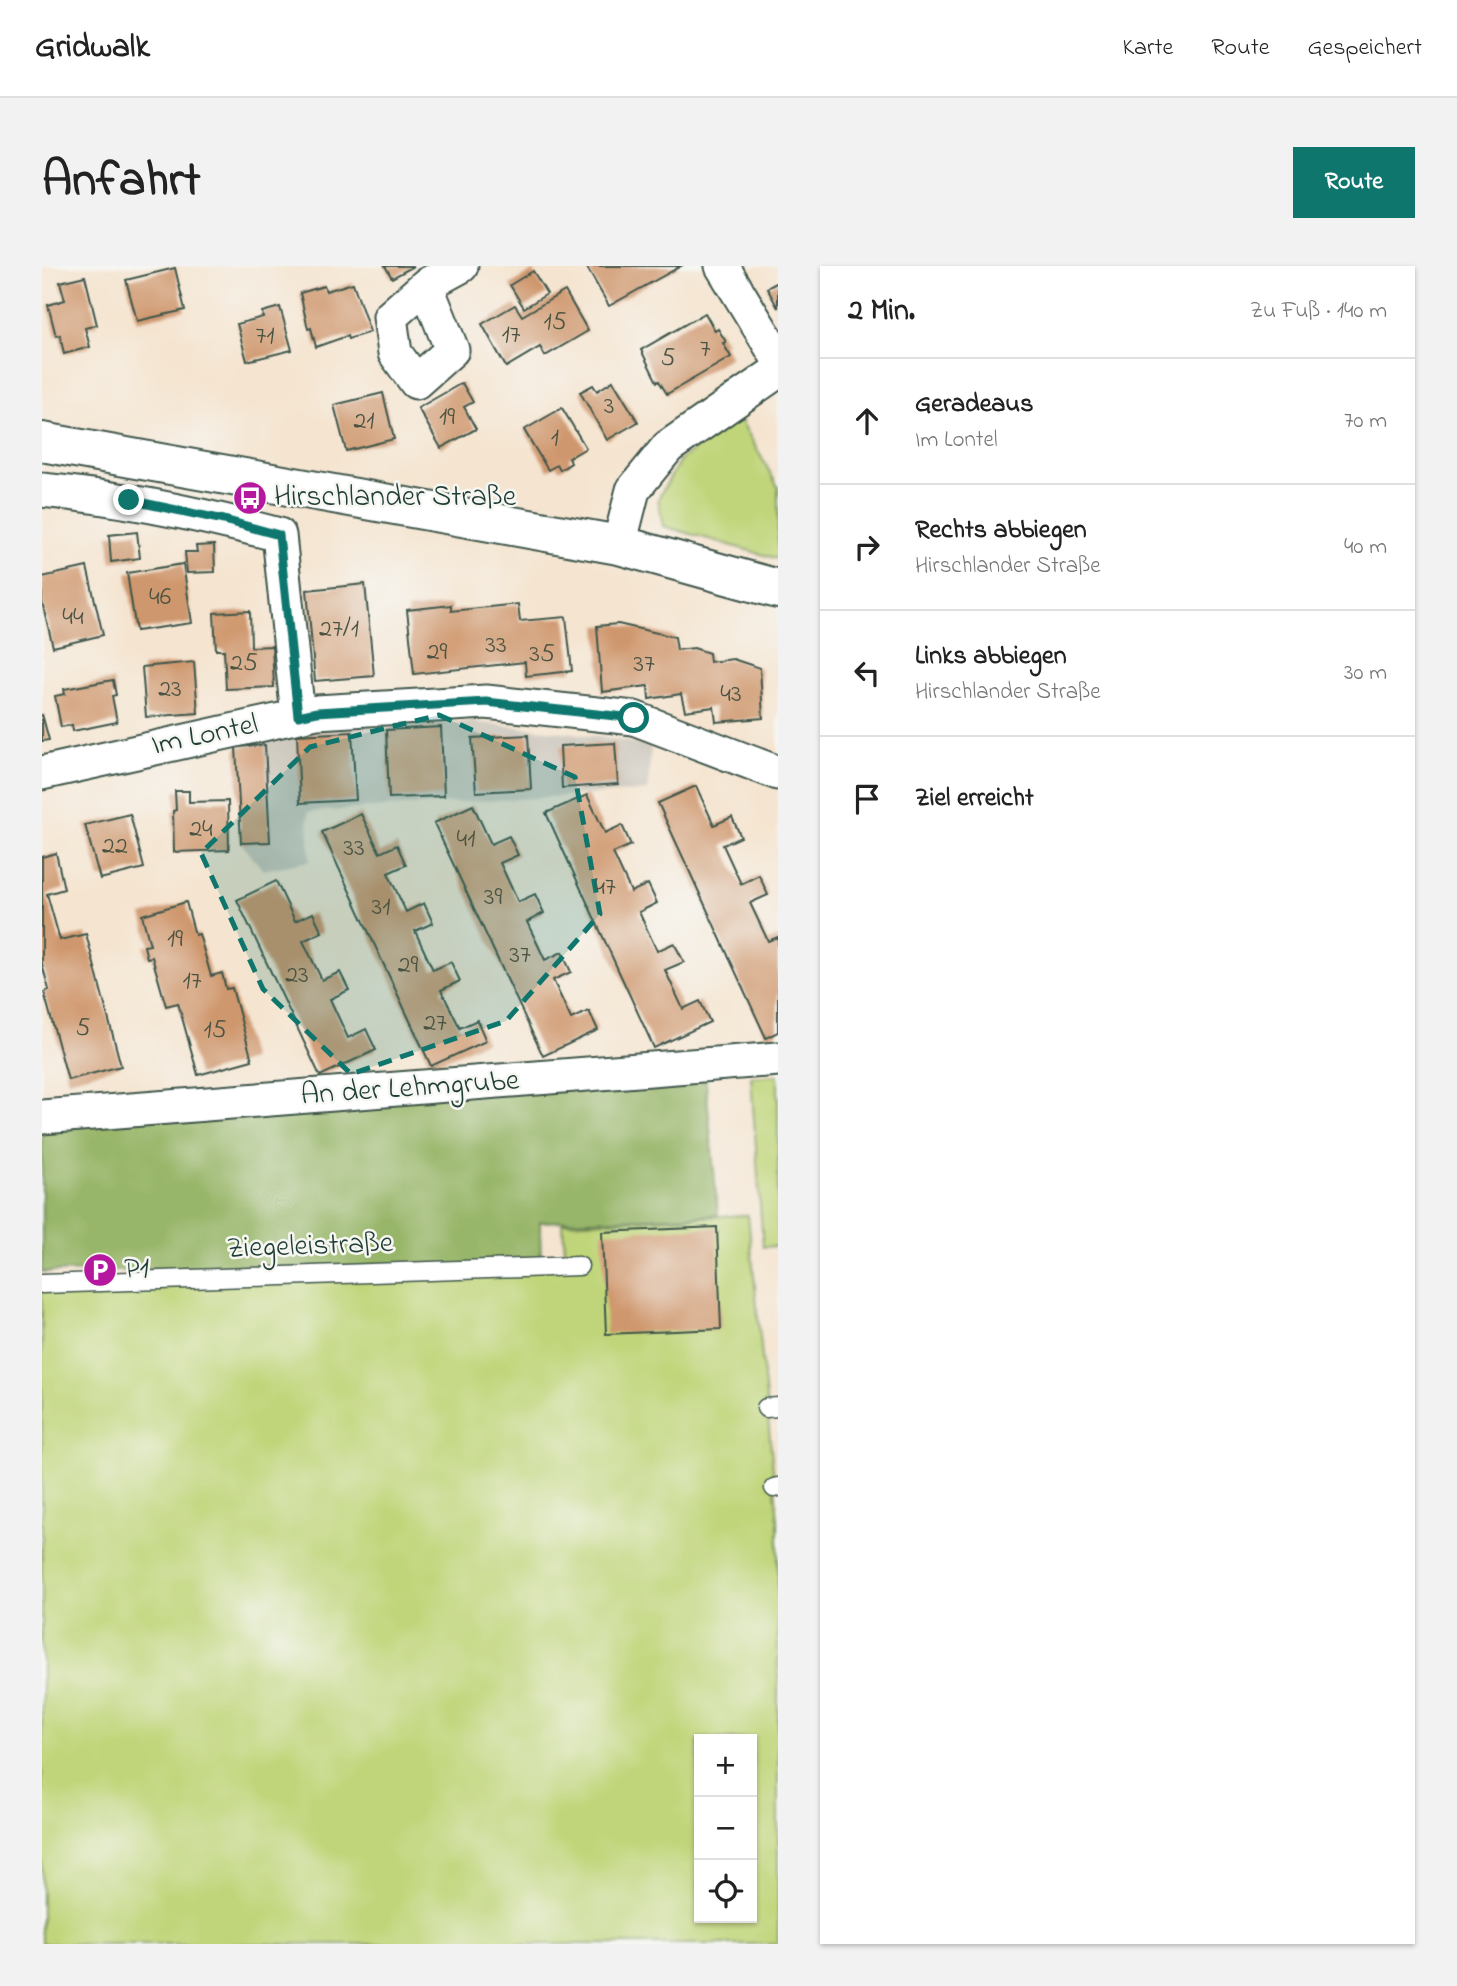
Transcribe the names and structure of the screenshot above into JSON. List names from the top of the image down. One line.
{"streets":{"street":["Im Lontel","An der Lehmgrube"],"lane":["Ziegeleistraße"]},"places":{"bus stop":["Hirschlander Straße"],"parking":["P1"]},"house_numbers":["15","17","71","7","5","3","19","21","1","46","44","27/1","33","29","35","25","37","23","43","24","41","22","33","47","39","31","19","37","29","23","17","27","5","15"],"page":{"header":"Gridwalk","nav":["Karte","Route","Gespeichert"],"title":"Anfahrt","buttons":"Route","heading":["2 Min.","Zu Fuß · 140 m"],"list":[["Geradeaus","Im Lontel","70 m"],["Rechts abbiegen","Hirschlander Straße","40 m"],["Links abbiegen","Hirschlander Straße","30 m"],"Ziel erreicht"],"map_buttons":["+","−"]}}
